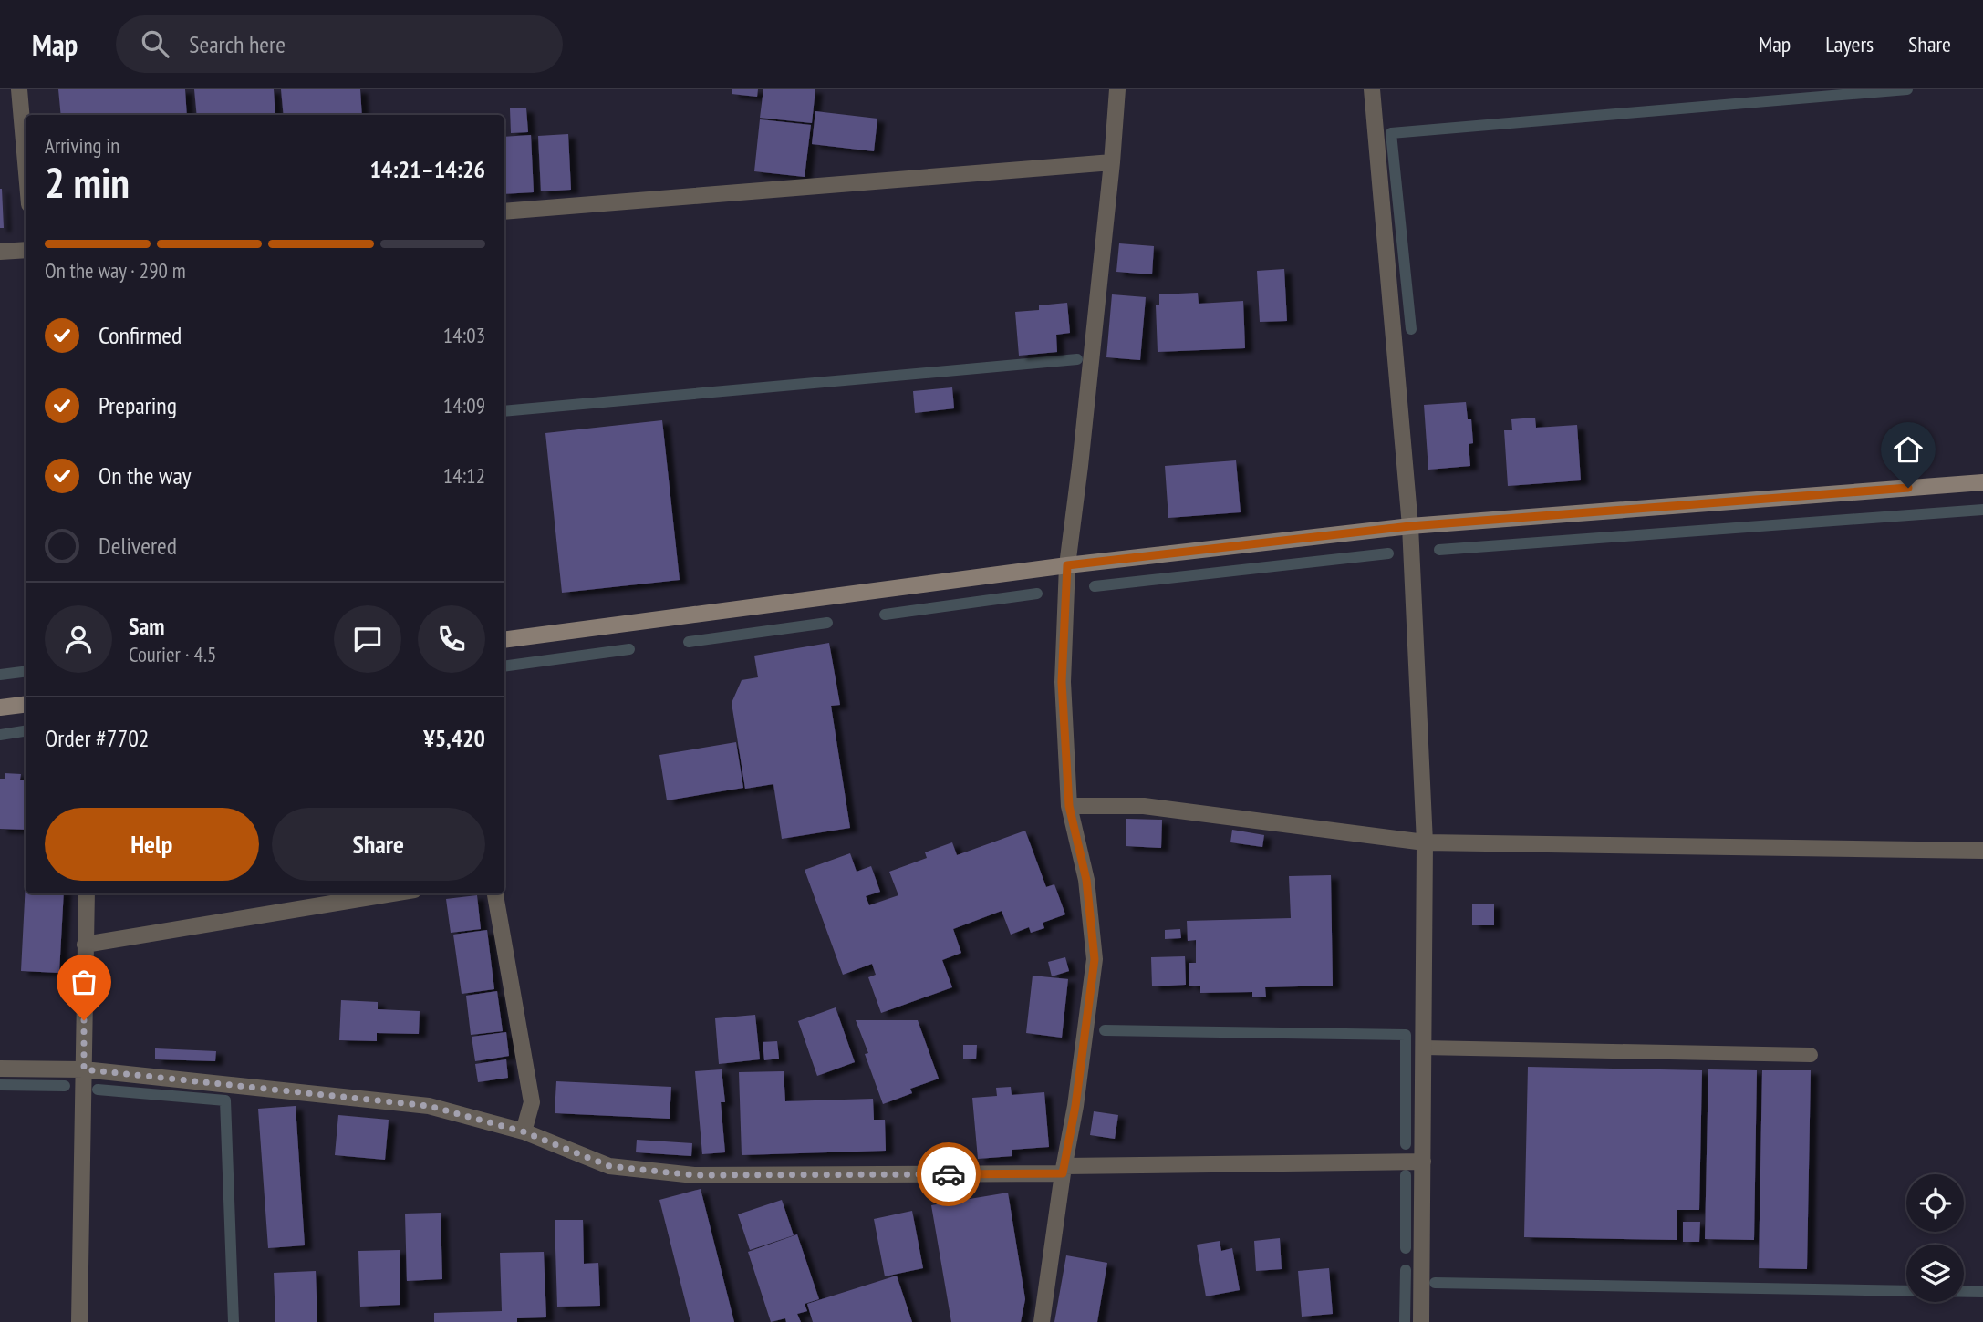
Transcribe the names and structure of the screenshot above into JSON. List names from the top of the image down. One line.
{"page":{"header":"Map","search":"Search here","nav":["Map","Layers","Share"],"heading":["2 min","Arriving in","14:21–14:26"],"panel":["Sam","Courier · 4.5","Order #7702","¥5,420"],"bar":"On the way · 290 m","list":[["Confirmed","14:03"],["Preparing","14:09"],["On the way","14:12"],"Delivered"],"buttons":["Help","Share"]}}
